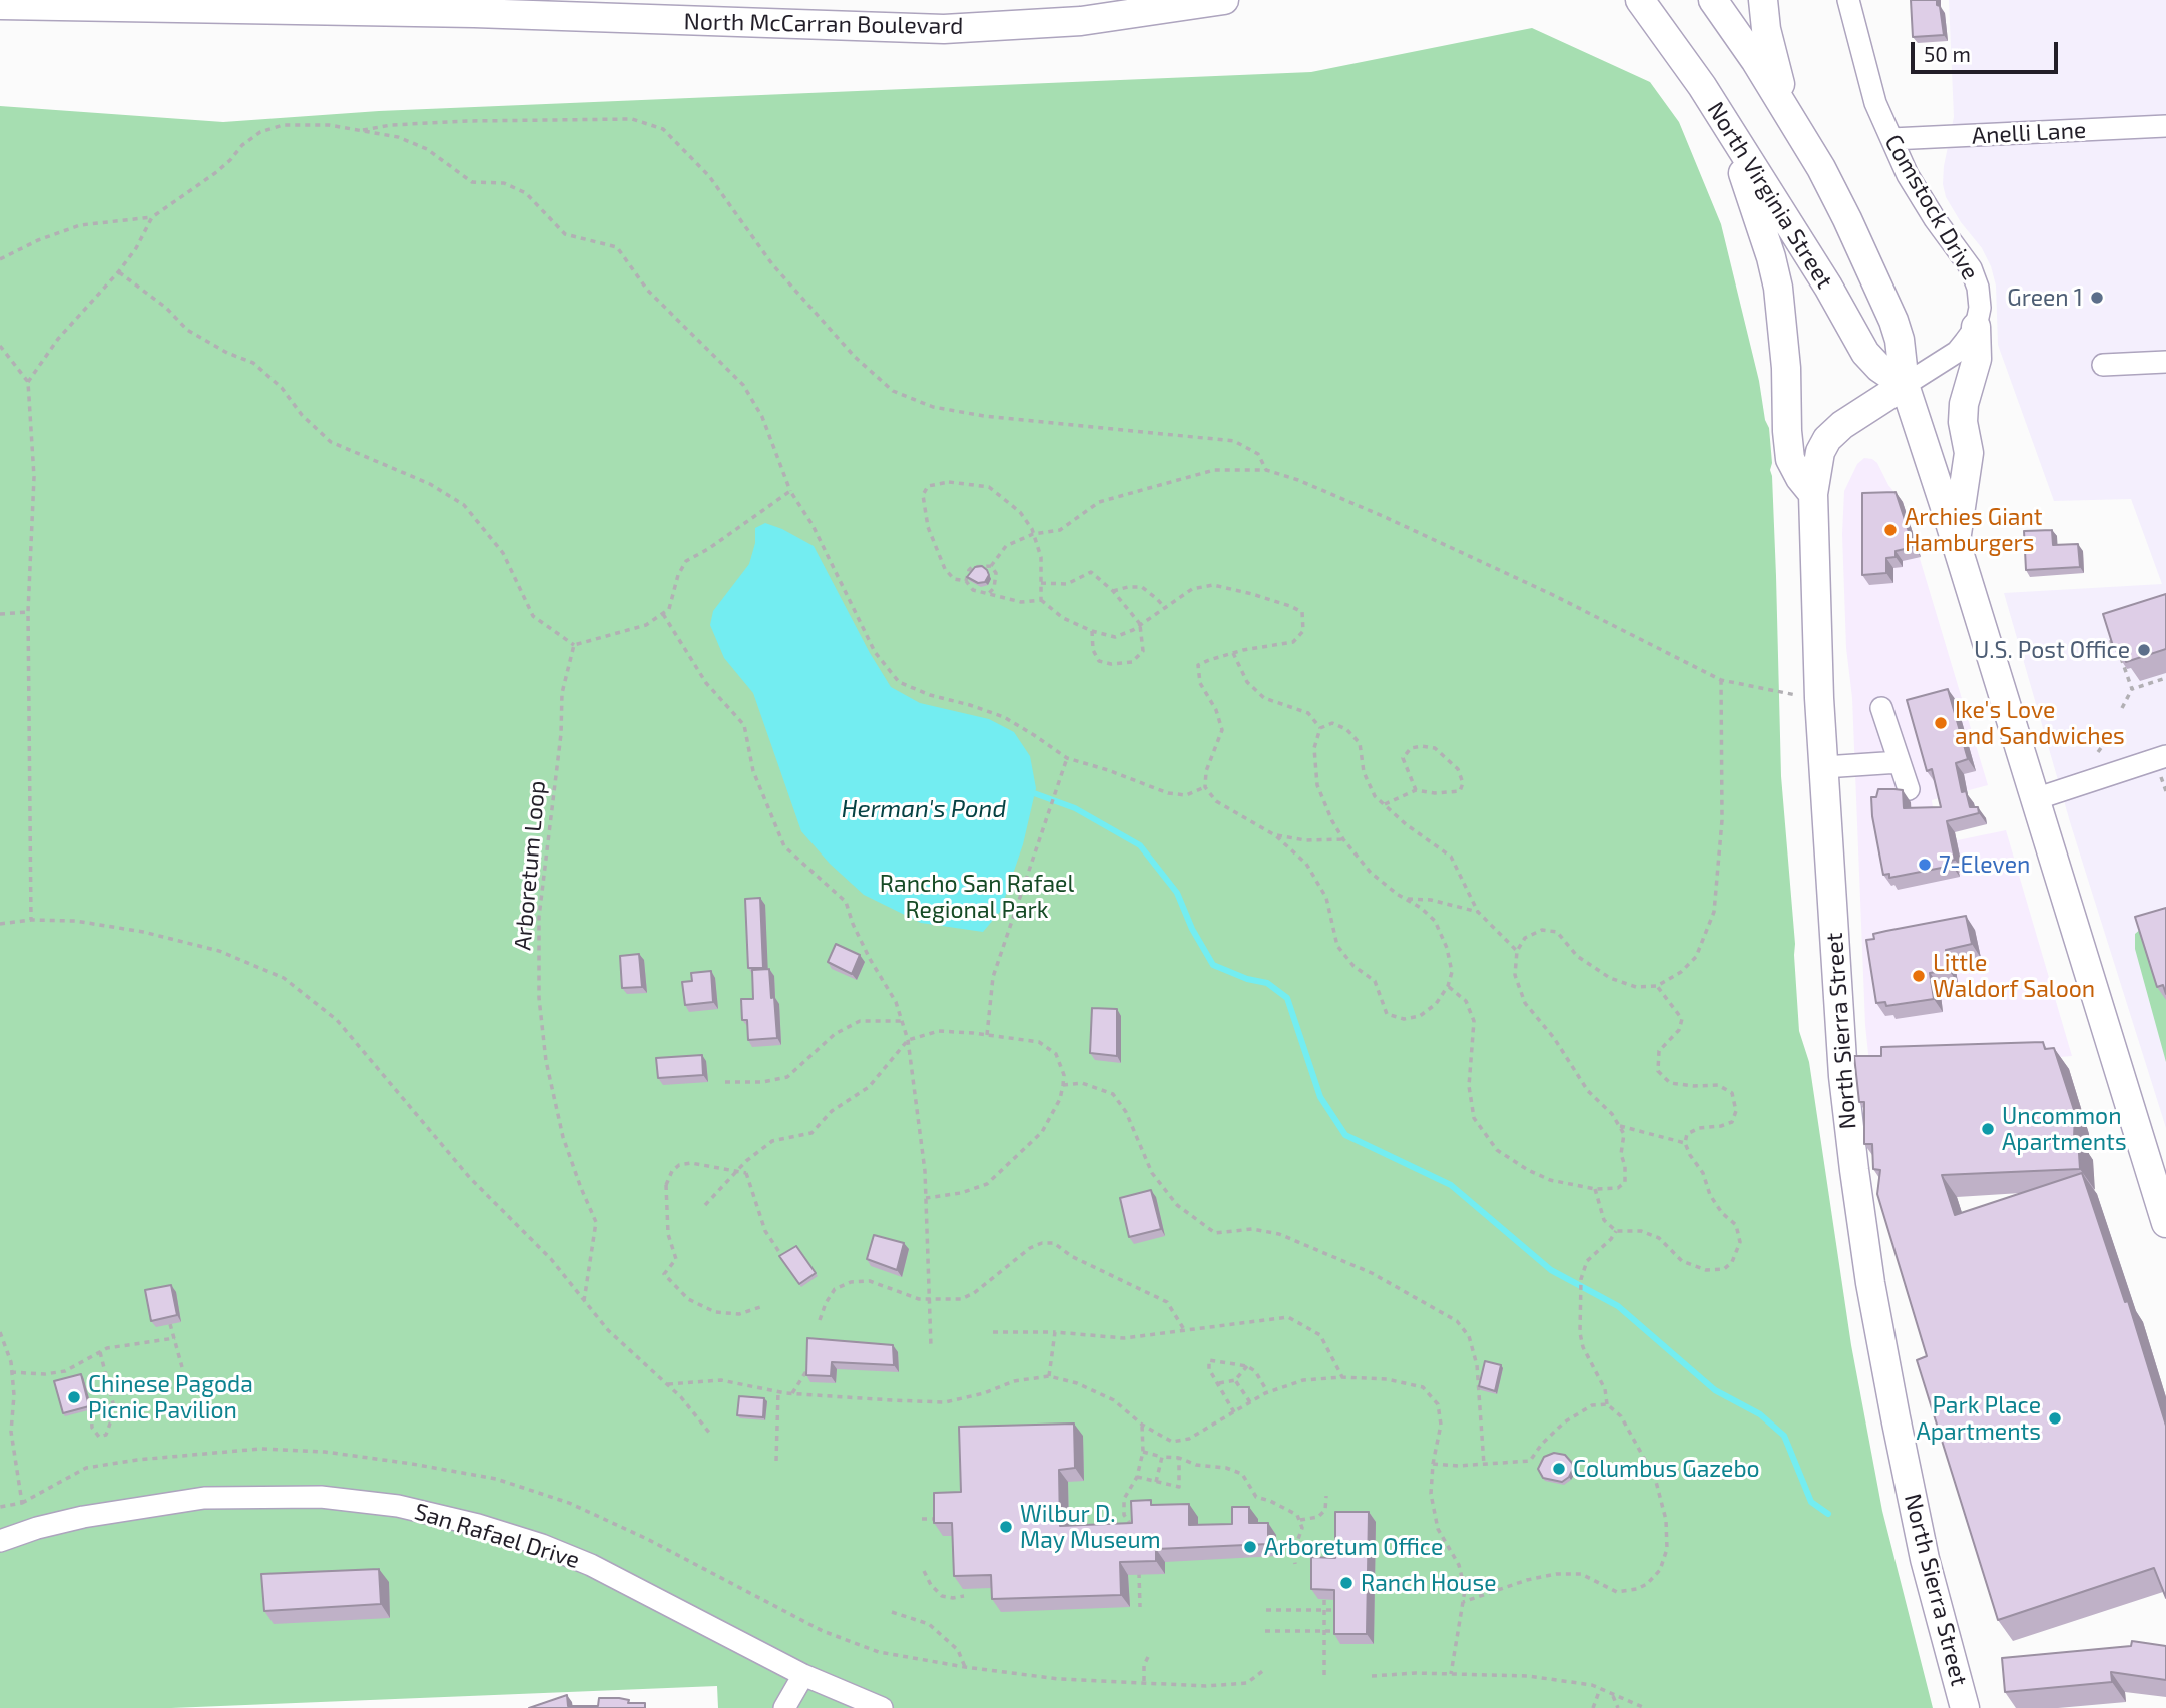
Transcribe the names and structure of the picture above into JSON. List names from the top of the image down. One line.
{"streets":{"main road":["North McCarran Boulevard","North Virginia Street","North Sierra Street"],"street":["Anelli Lane","Comstock Drive","San Rafael Drive"],"path":["Arboretum Loop"]},"crossings":[["Anelli Lane","Comstock Drive"],["North Virginia Street","North Sierra Street"]],"water":["Herman's Pond"],"parks":["Rancho San Rafael Regional Park"],"places":["Green 1","Archies Giant Hamburgers","U.S. Post Office","Ike's Love and Sandwiches","7-Eleven","Little Waldorf Saloon","Uncommon Apartments","Chinese Pagoda Picnic Pavilion","Park Place Apartments","Columbus Gazebo","Wilbur D. May Museum","Arboretum Office","Ranch House"],"scale_bar":"50 m"}
